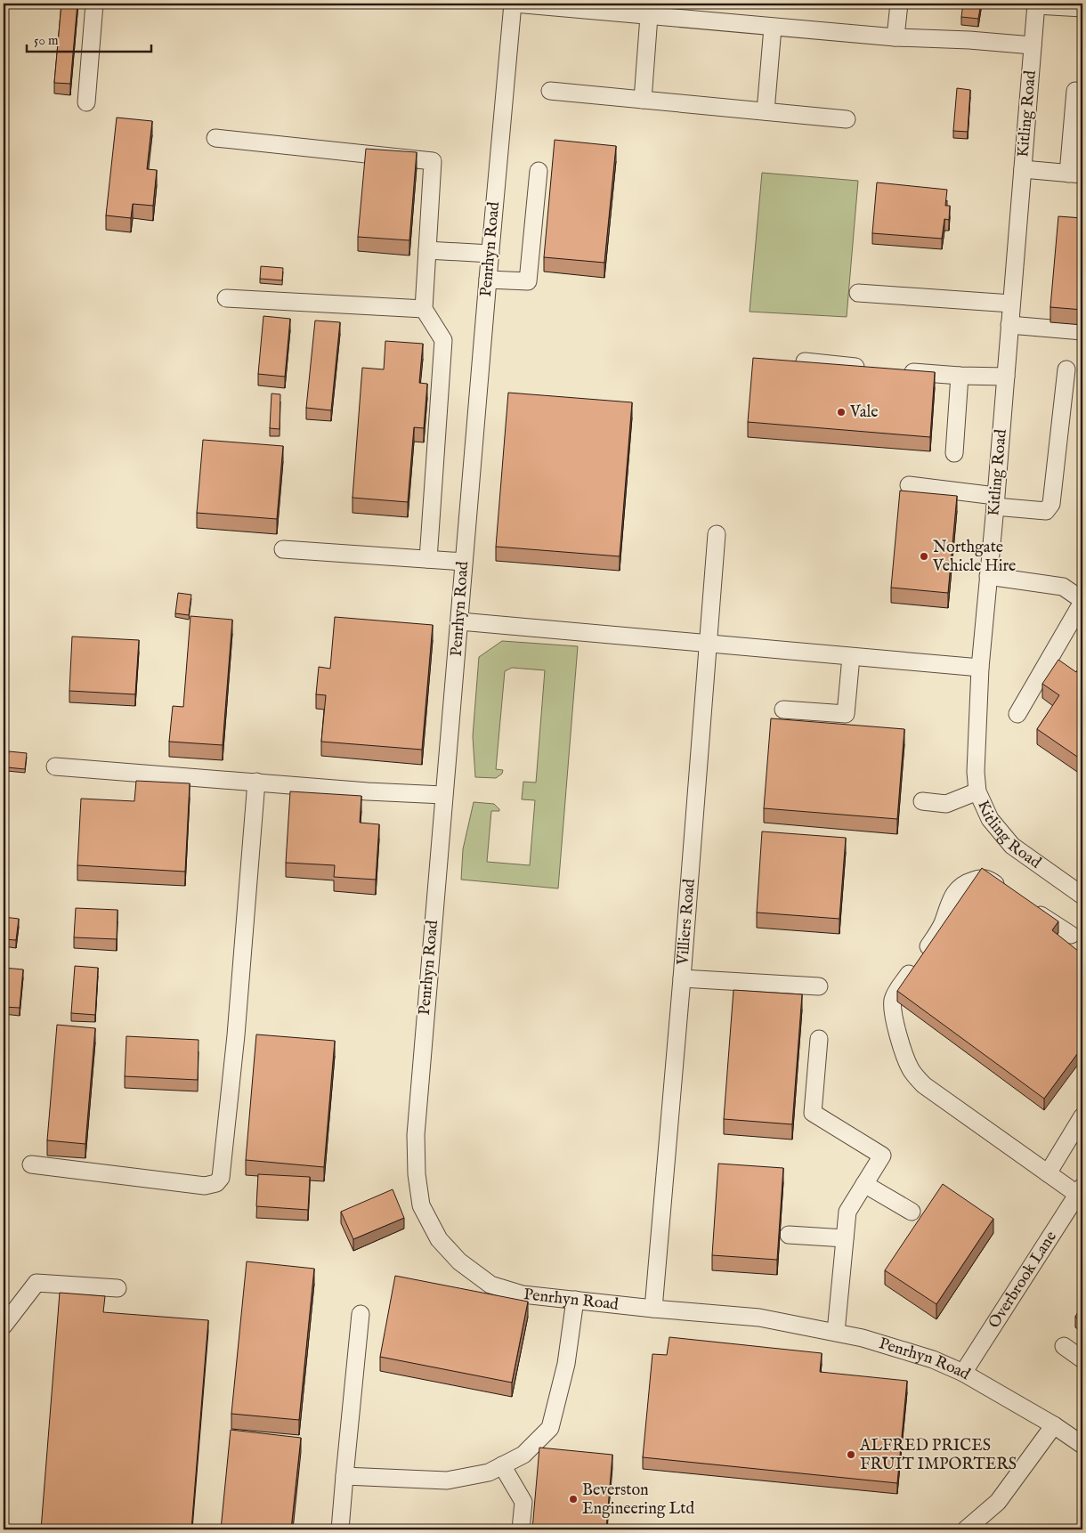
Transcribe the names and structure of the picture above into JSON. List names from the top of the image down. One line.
{"streets":{"street":["Kitling Road","Penrhyn Road","Villiers Road","Overbrook Lane"]},"crossings":[["Penrhyn Road","Villiers Road"],["Penrhyn Road","Overbrook Lane"]],"places":["Vale","Northgate Vehicle Hire","ALFRED PRICES FRUIT IMPORTERS","Beverston Engineering Ltd"],"scale_bar":"50 m"}
